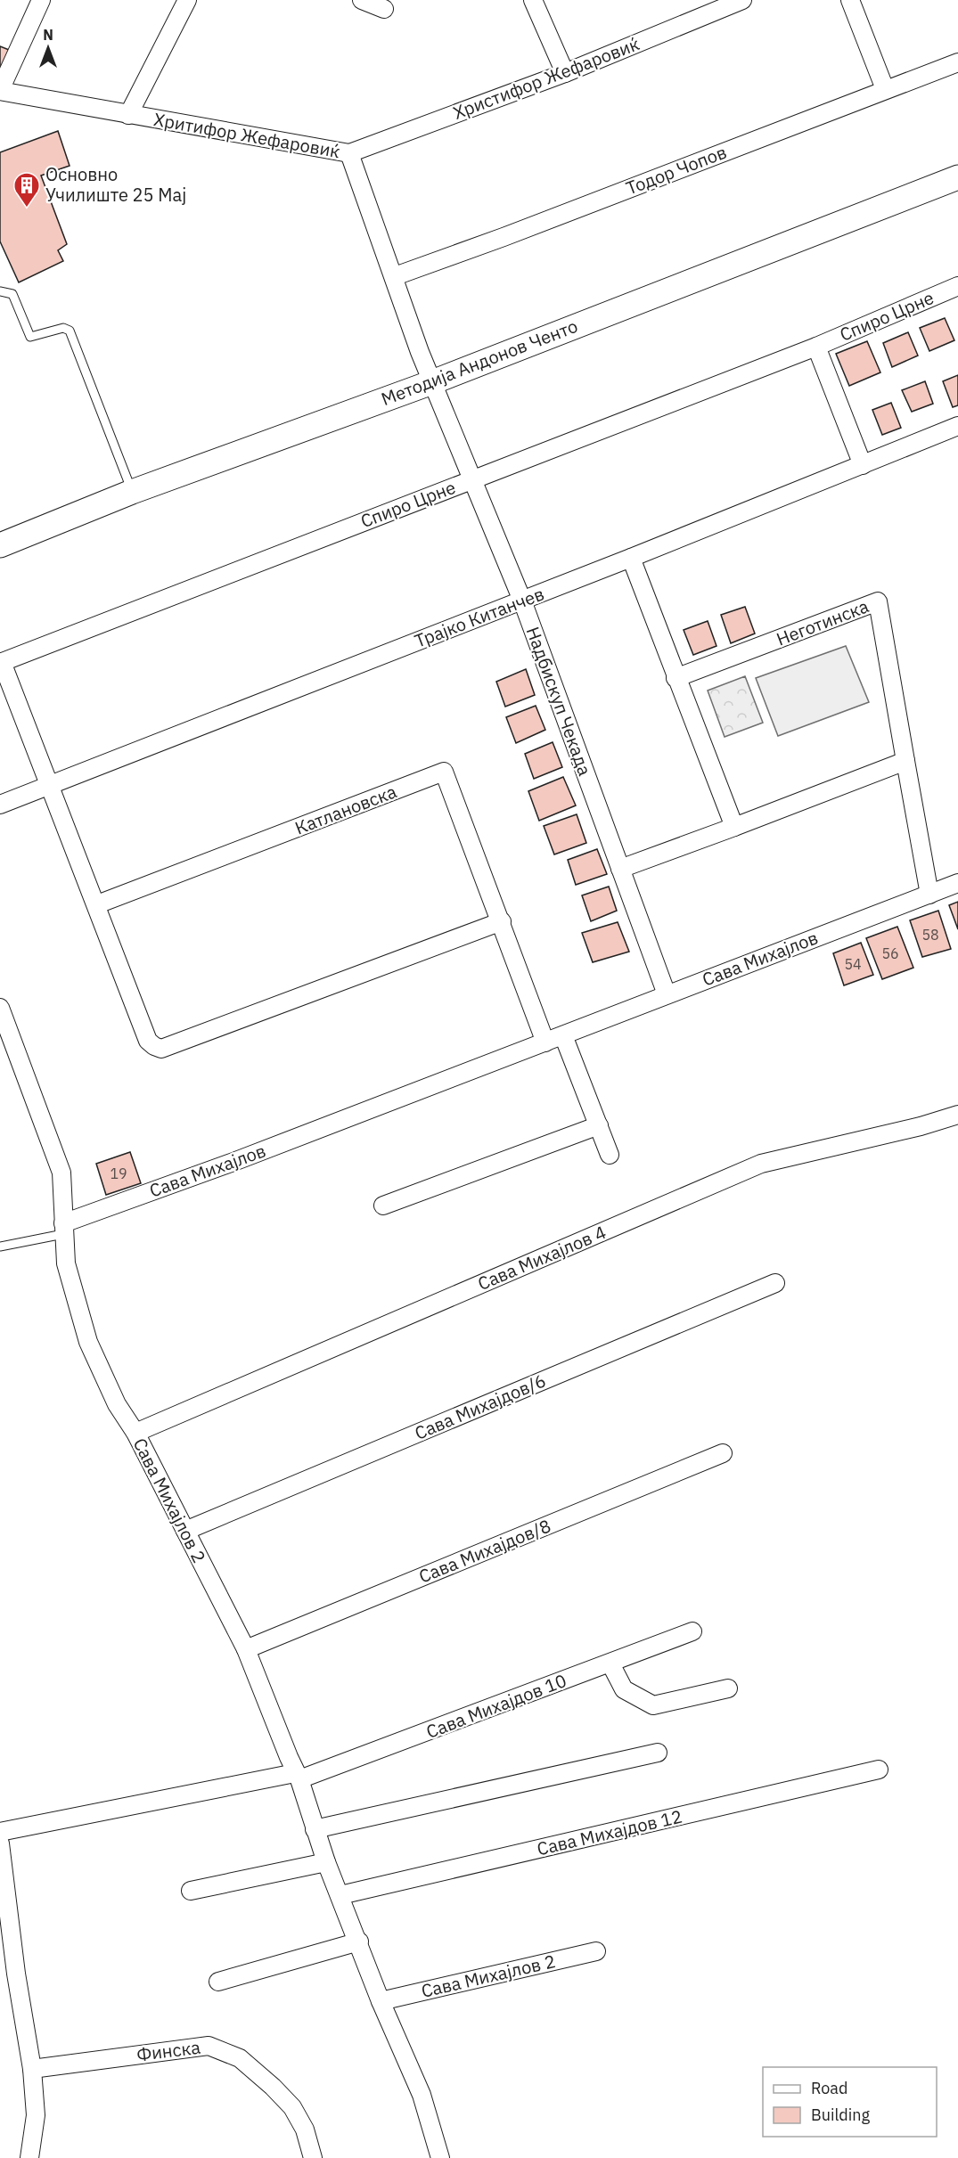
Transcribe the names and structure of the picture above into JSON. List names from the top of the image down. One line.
{"streets":{"main road":["Методија Андонов Ченто"],"street":["Христифор Жефаровиќ","Хритифор Жефаровиќ","Тодор Чопов","Спиро Црне","Трајко Китанчев","Неготинска","Надбискуп Чекада","Катлановска","Сава Михајлов","Сава Михајлов 4","Сава Михајдов/6","Сава Михајлов 2","Сава Михајдов/8","Сава Михајдов 10","Сава Михајдов 12","Финска"]},"crossings":[["Христифор Жефаровиќ","Хритифор Жефаровиќ"],["Хритифор Жефаровиќ","Тодор Чопов"],["Хритифор Жефаровиќ","Методија Андонов Ченто"],["Хритифор Жефаровиќ","Надбискуп Чекада"],["Спиро Црне","Надбискуп Чекада"],["Методија Андонов Ченто","Надбискуп Чекада"],["Трајко Китанчев","Надбискуп Чекада"],["Неготинска","Сава Михајлов"],["Надбискуп Чекада","Сава Михајлов"],["Катлановска","Сава Михајлов"],["Сава Михајлов","Сава Михајлов 2"],["Сава Михајлов 4","Сава Михајлов 2"],["Сава Михајдов/6","Сава Михајлов 2"],["Сава Михајлов 2","Сава Михајдов/8"],["Сава Михајлов 2","Сава Михајдов 10"],["Сава Михајлов 2","Сава Михајдов 12"]],"places":{"building":["Основно Училиште 25 Мај"]},"house_numbers":["58","56","54","19"],"legend":["Road","Building"],"north":"top"}
